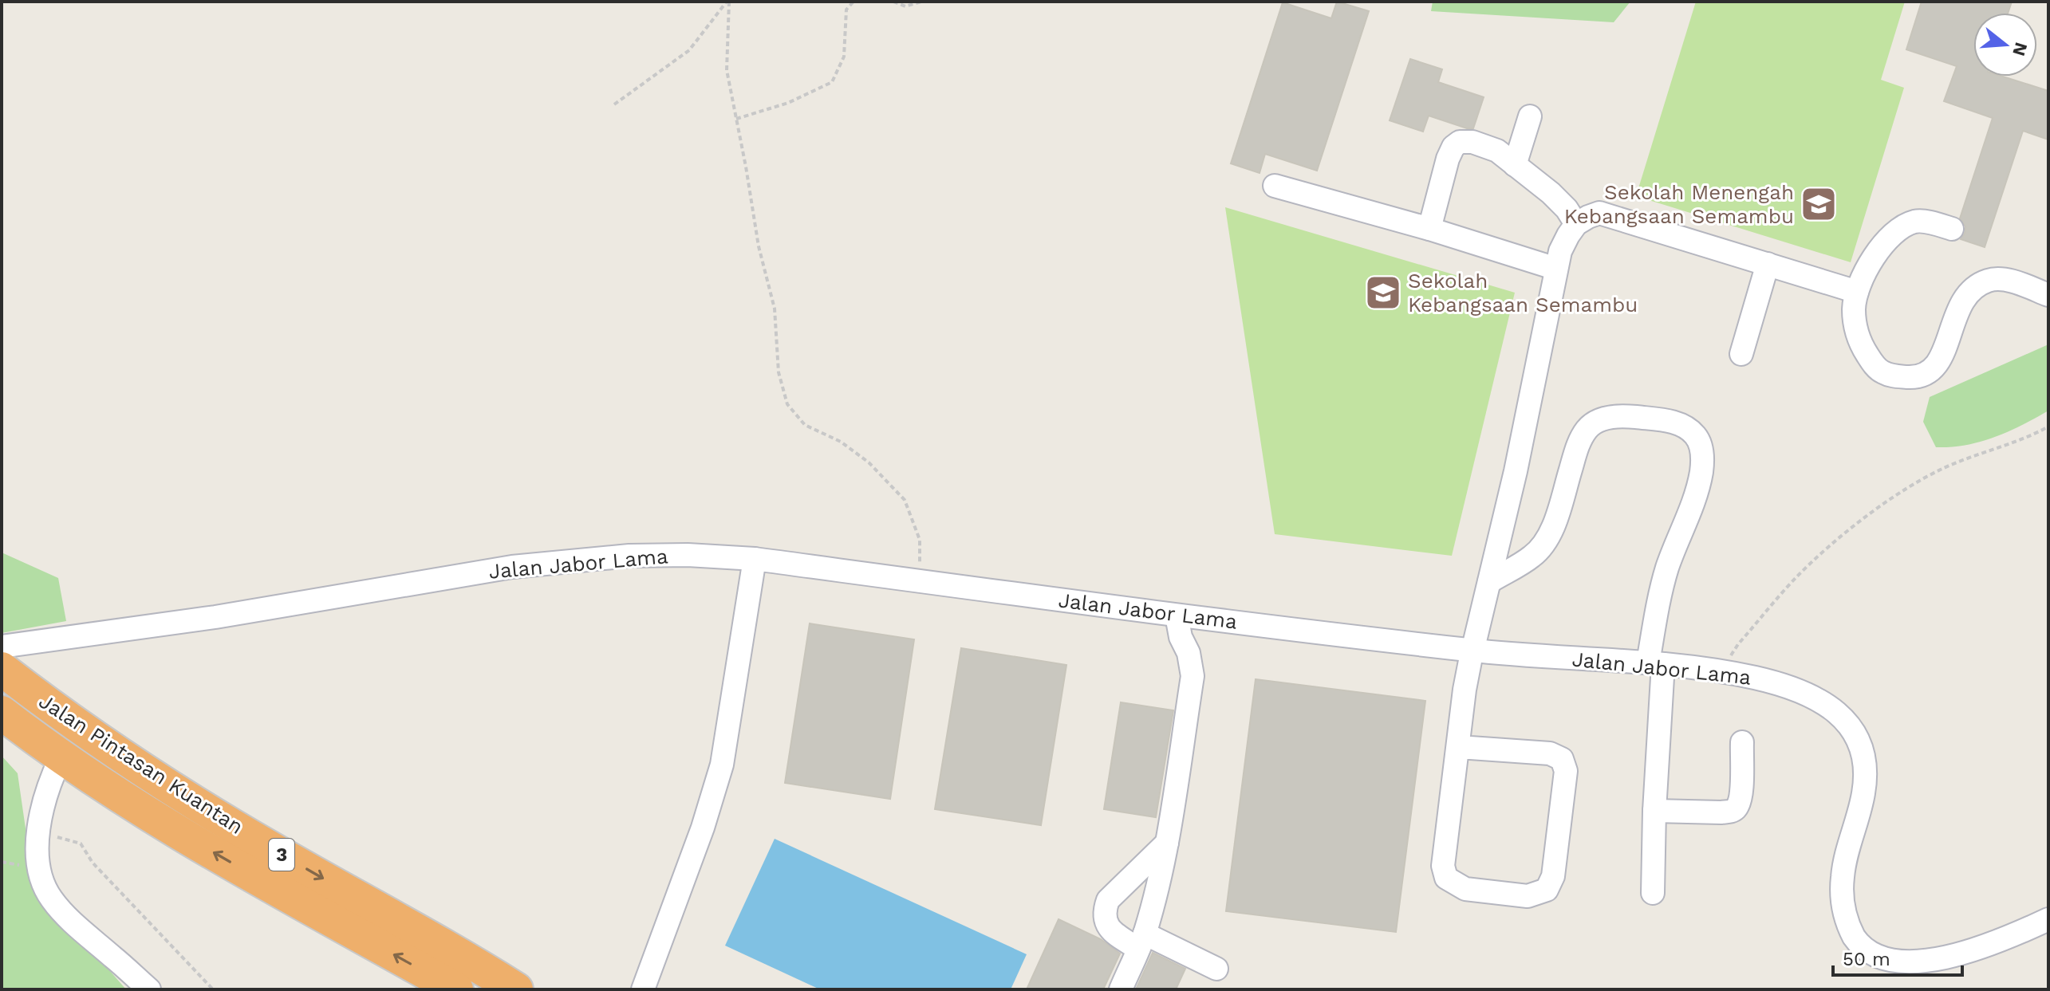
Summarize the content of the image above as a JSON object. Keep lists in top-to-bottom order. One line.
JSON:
{"streets":{"highway":["Jalan Pintasan Kuantan","3"],"street":["Jalan Jabor Lama"]},"places":{"school or university":["Sekolah Menengah Kebangsaan Semambu","Sekolah Kebangsaan Semambu"]},"scale_bar":"50 m","north":"right"}
